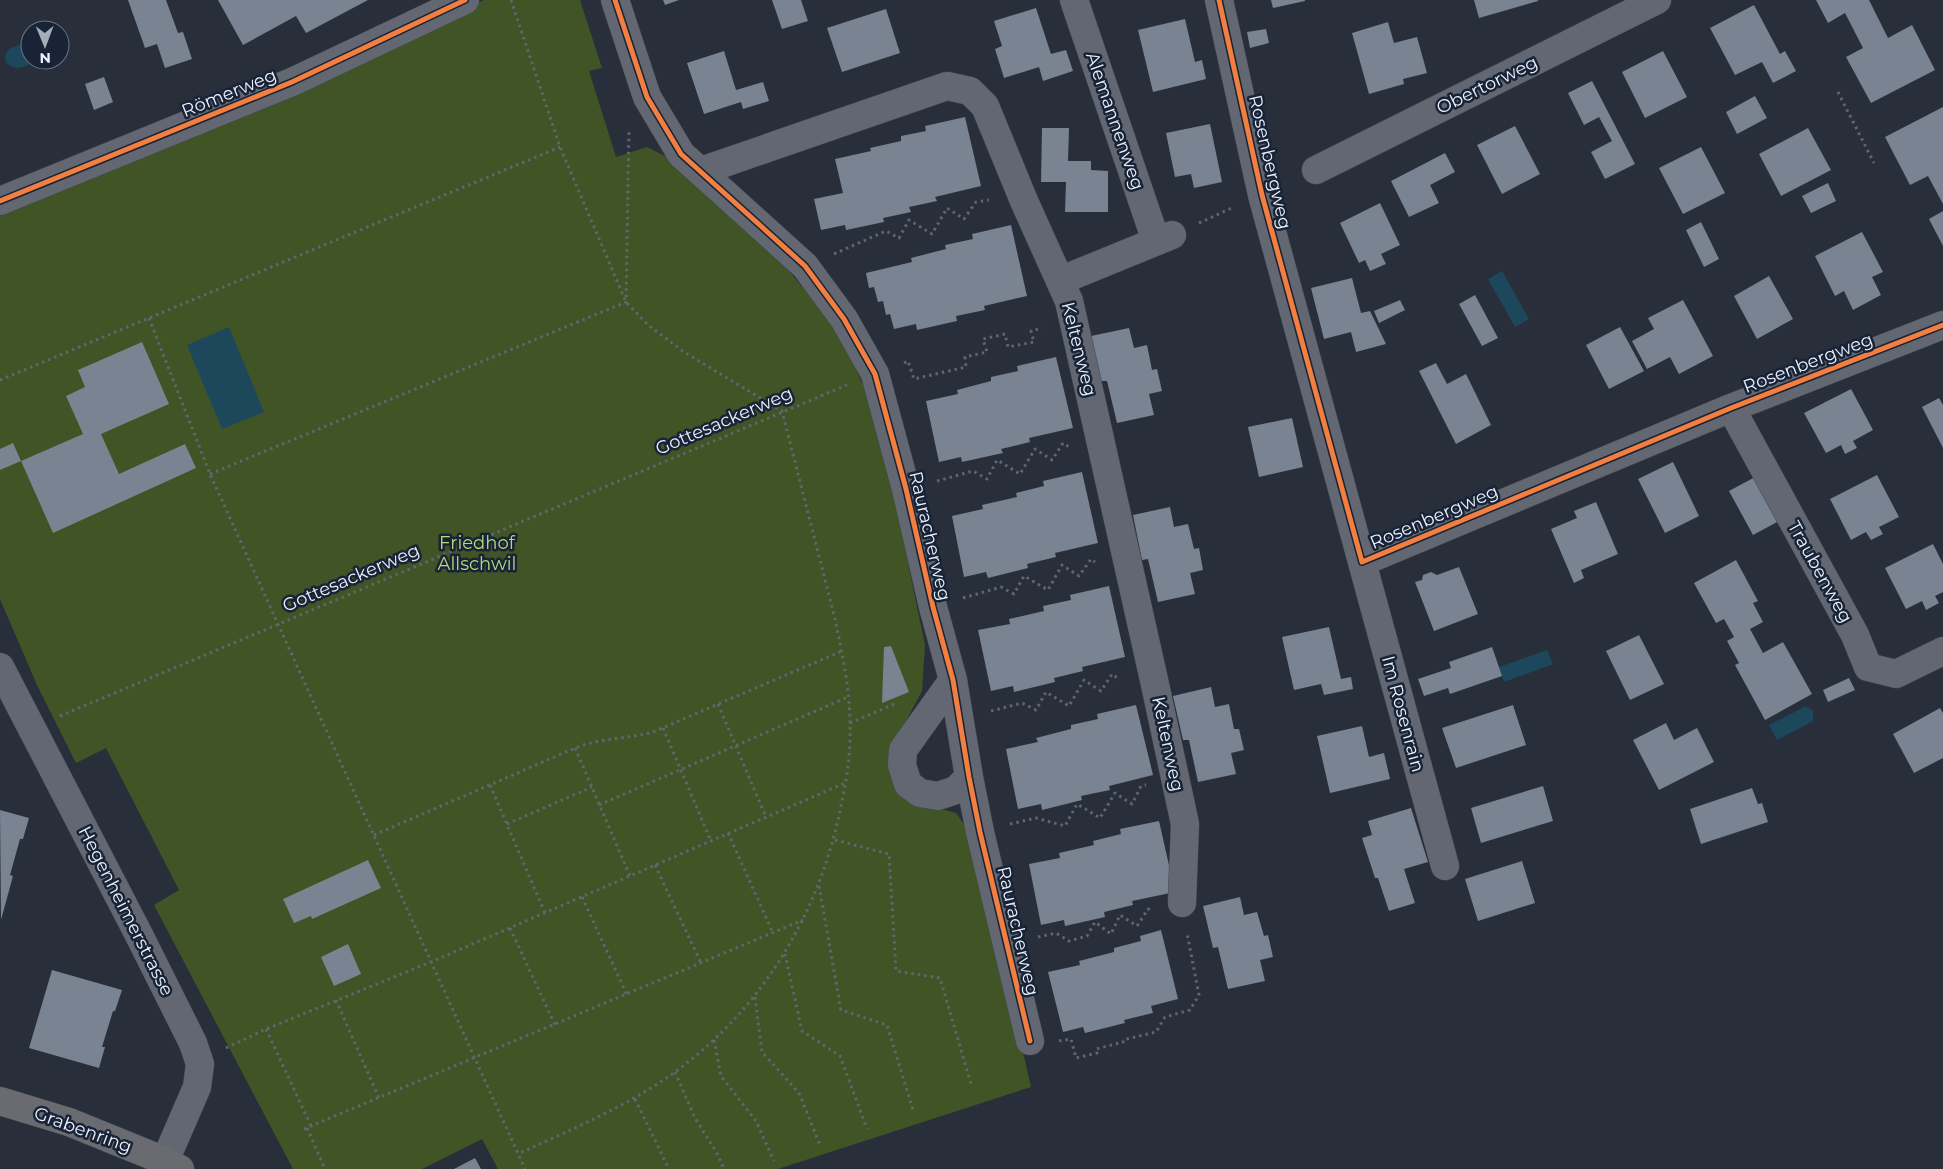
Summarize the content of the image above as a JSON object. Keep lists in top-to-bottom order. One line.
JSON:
{"streets":{"main road":["Grabenring"],"street":["Obertorweg","Römerweg","Alemannenweg","Rosenbergweg","Keltenweg","Rauracherweg","Traubenweg","Im Rosenrain","Hegenheimerstrasse"],"path":["Gottesackerweg"]},"crossings":[["Rosenbergweg","Traubenweg"],["Rosenbergweg","Im Rosenrain"],["Keltenweg","Rauracherweg"],["Gottesackerweg","Rauracherweg"],["Gottesackerweg","Hegenheimerstrasse"],["Hegenheimerstrasse","Grabenring"]],"parks":["Friedhof Allschwil"],"north":"bottom"}
